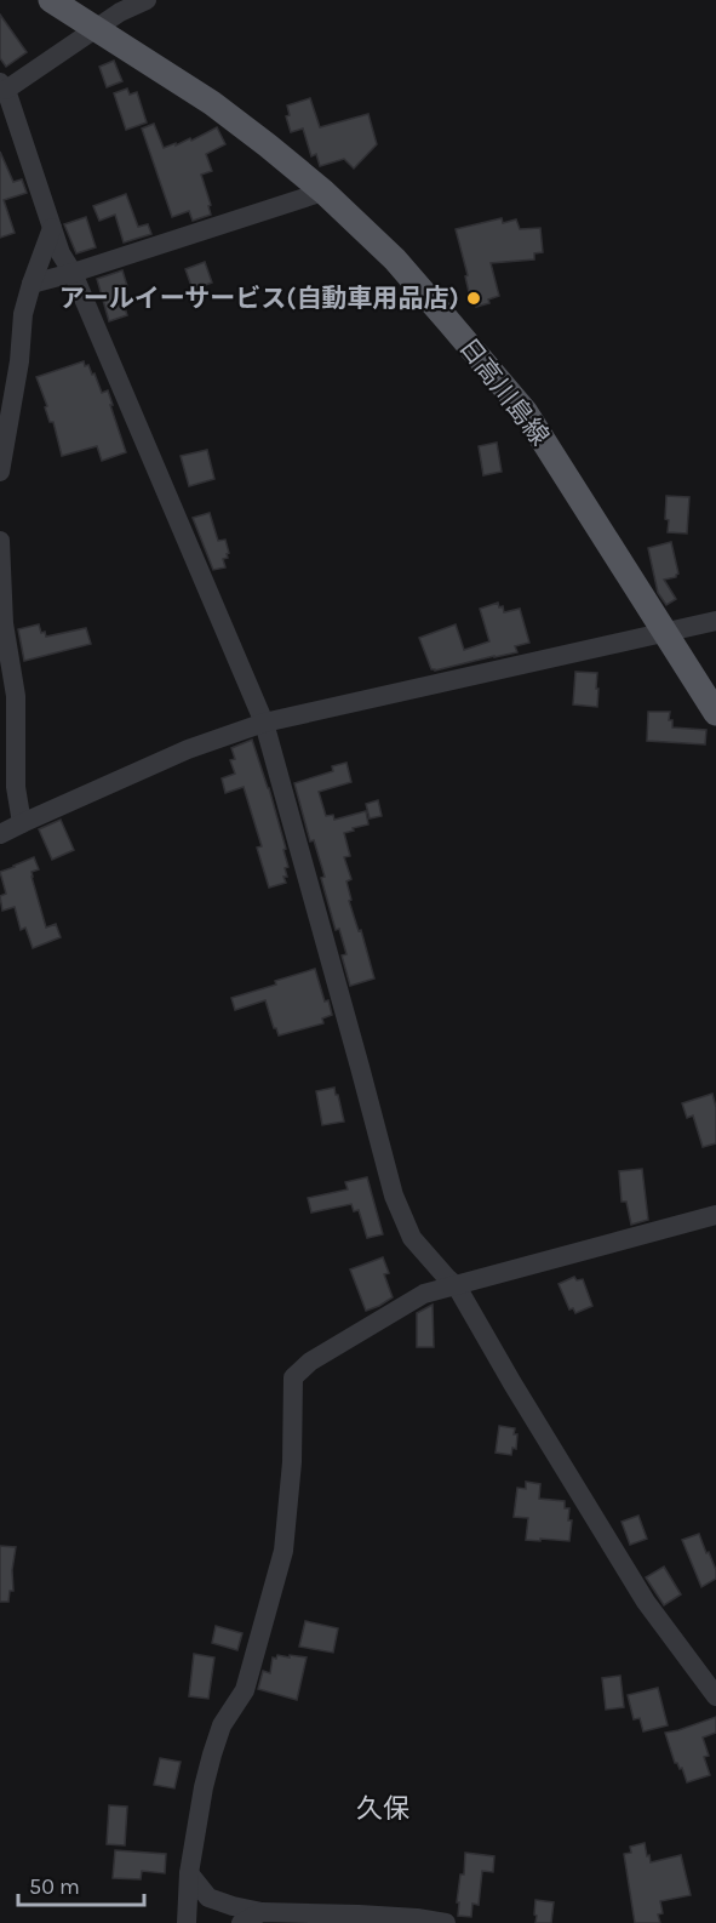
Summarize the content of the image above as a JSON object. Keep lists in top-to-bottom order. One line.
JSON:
{"streets":{"main road":["日高川島線"]},"districts":["久保"],"places":["アールイーサービス(自動車用品店)"],"scale_bar":"50 m"}
